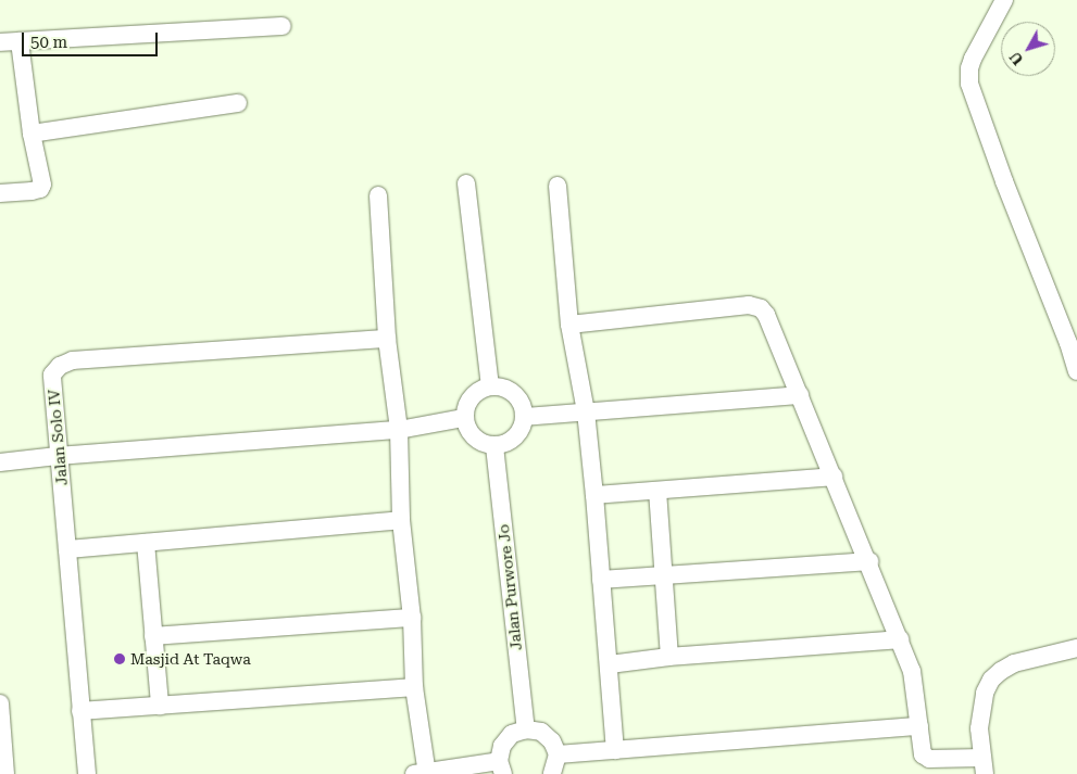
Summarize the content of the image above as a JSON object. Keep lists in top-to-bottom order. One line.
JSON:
{"streets":{"street":["Jalan Solo IV","Jalan Purwore Jo"]},"places":["Masjid At Taqwa"],"scale_bar":"50 m","north":"bottom left"}
